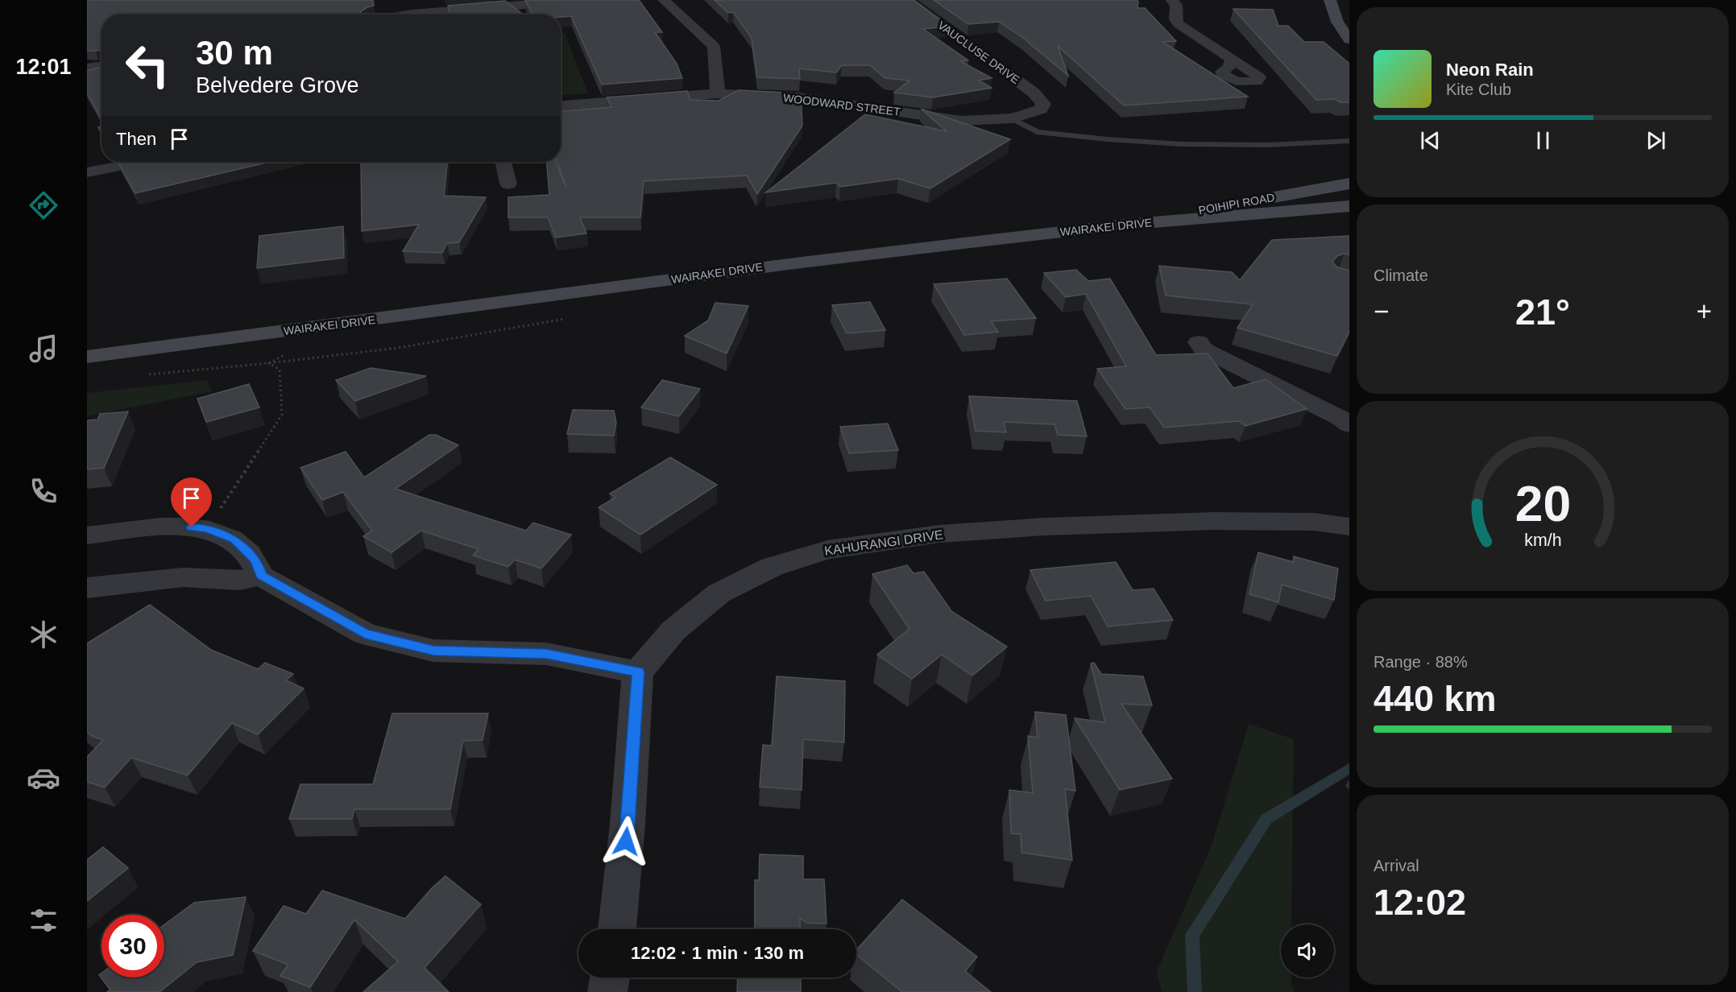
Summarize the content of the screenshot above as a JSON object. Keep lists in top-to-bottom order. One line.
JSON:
{"streets":{"main road":["POIHIPI ROAD","WAIRAKEI DRIVE"],"street":["VAUCLUSE DRIVE","WOODWARD STREET","KAHURANGI DRIVE"]},"crossings":[["VAUCLUSE DRIVE","WOODWARD STREET"],["POIHIPI ROAD","WAIRAKEI DRIVE"]],"page":{"tabs":"12:01","turn":["30 m","Belvedere Grove"],"song":["Neon Rain","Kite Club"],"then":"Then","tile":["Climate",["Range · 88%","440 km"],["Arrival","12:02"]],"heat":["−","21°","+"],"limit":"30","trip":"12:02 · 1 min · 130 m","gauge":["20","km/h"]}}
